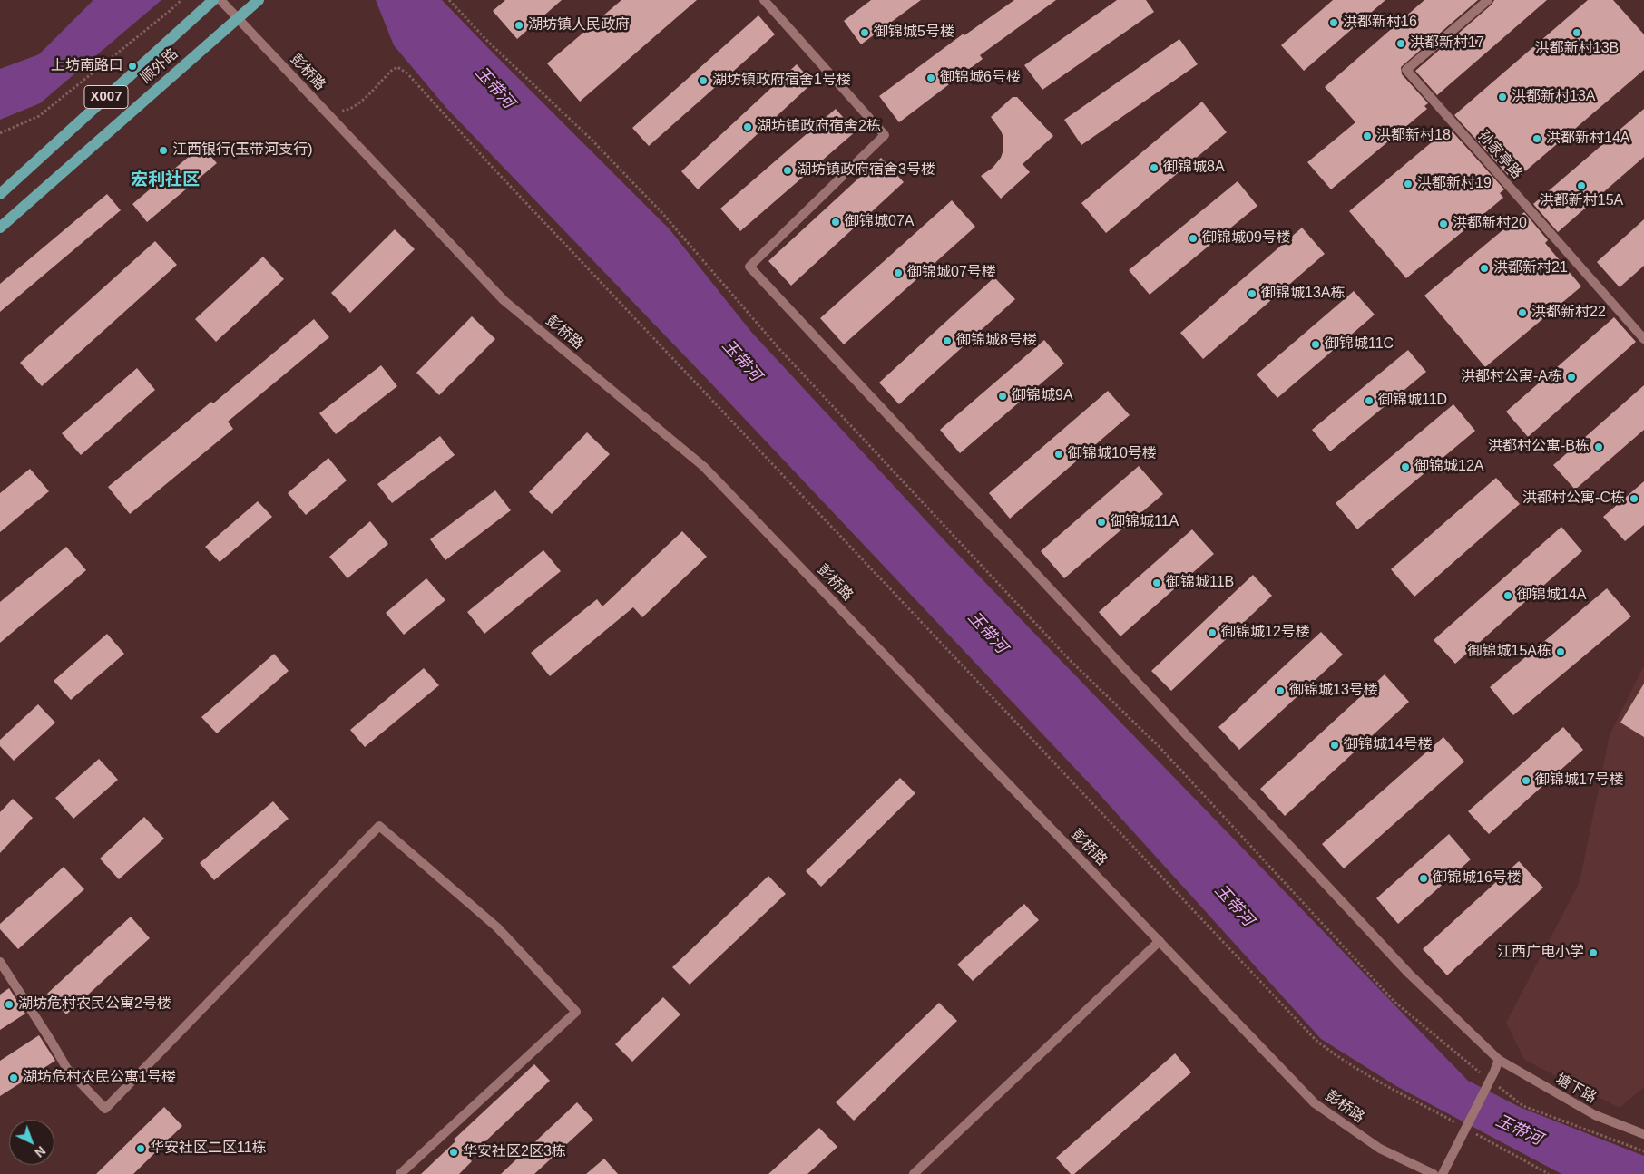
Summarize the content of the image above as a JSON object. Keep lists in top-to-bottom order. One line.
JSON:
{"streets":{"main road":["顺外路","X007"],"street":["彭桥路","孙家亭路","塘下路"]},"crossings":[["顺外路","彭桥路"]],"districts":["宏利社区"],"water":["玉带河"],"places":["洪都新村16","湖坊镇人民政府","御锦城5号楼","洪都新村13B","洪都新村17","上坊南路口","御锦城6号楼","湖坊镇政府宿舍1号楼","洪都新村13A","湖坊镇政府宿舍2栋","洪都新村18","洪都新村14A","江西银行(玉带河支行)","御锦城8A","湖坊镇政府宿舍3号楼","洪都新村19","洪都新村15A","御锦城07A","洪都新村20","御锦城09号楼","洪都新村21","御锦城07号楼","御锦城13A栋","洪都新村22","御锦城8号楼","御锦城11C","洪都村公寓-A栋","御锦城9A","御锦城11D","洪都村公寓-B栋","御锦城10号楼","御锦城12A","洪都村公寓-C栋","御锦城11A","御锦城11B","御锦城14A","御锦城12号楼","御锦城15A栋","御锦城13号楼","御锦城14号楼","御锦城17号楼","御锦城16号楼","江西广电小学","湖坊危村农民公寓2号楼","湖坊危村农民公寓1号楼","华安社区二区11栋","华安社区2区3栋"],"north":"bottom right"}
